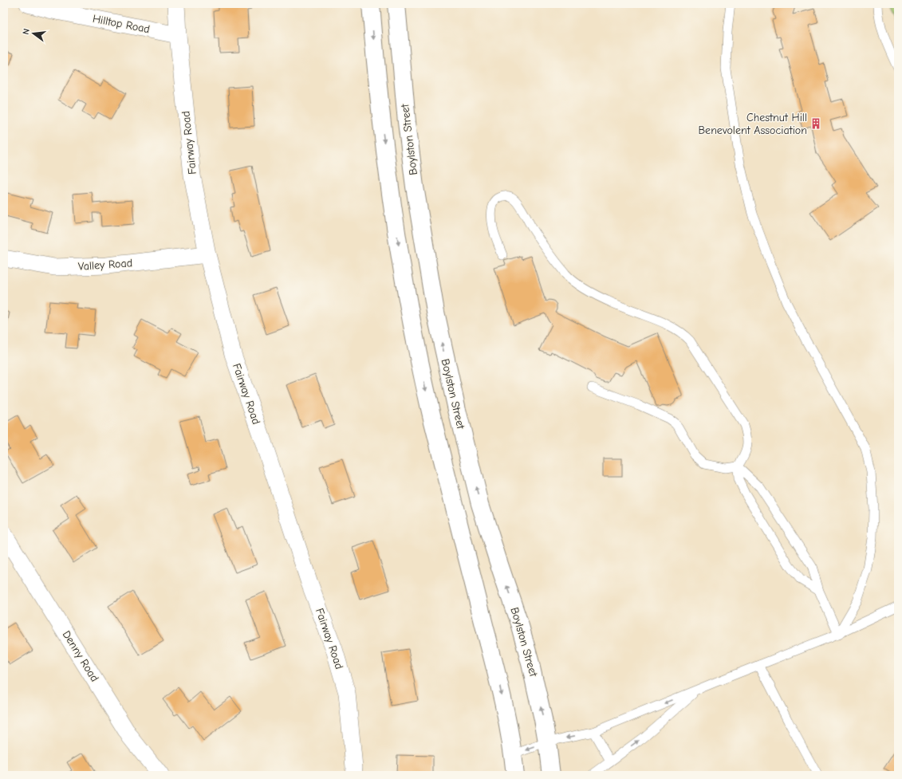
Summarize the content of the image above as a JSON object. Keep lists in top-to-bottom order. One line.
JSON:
{"streets":{"highway":["Boylston Street"],"street":["Hilltop Road","Fairway Road","Valley Road","Denny Road"]},"crossings":[["Hilltop Road","Fairway Road"],["Fairway Road","Valley Road"]],"places":{"building":["Chestnut Hill Benevolent Association"]},"north":"left"}
